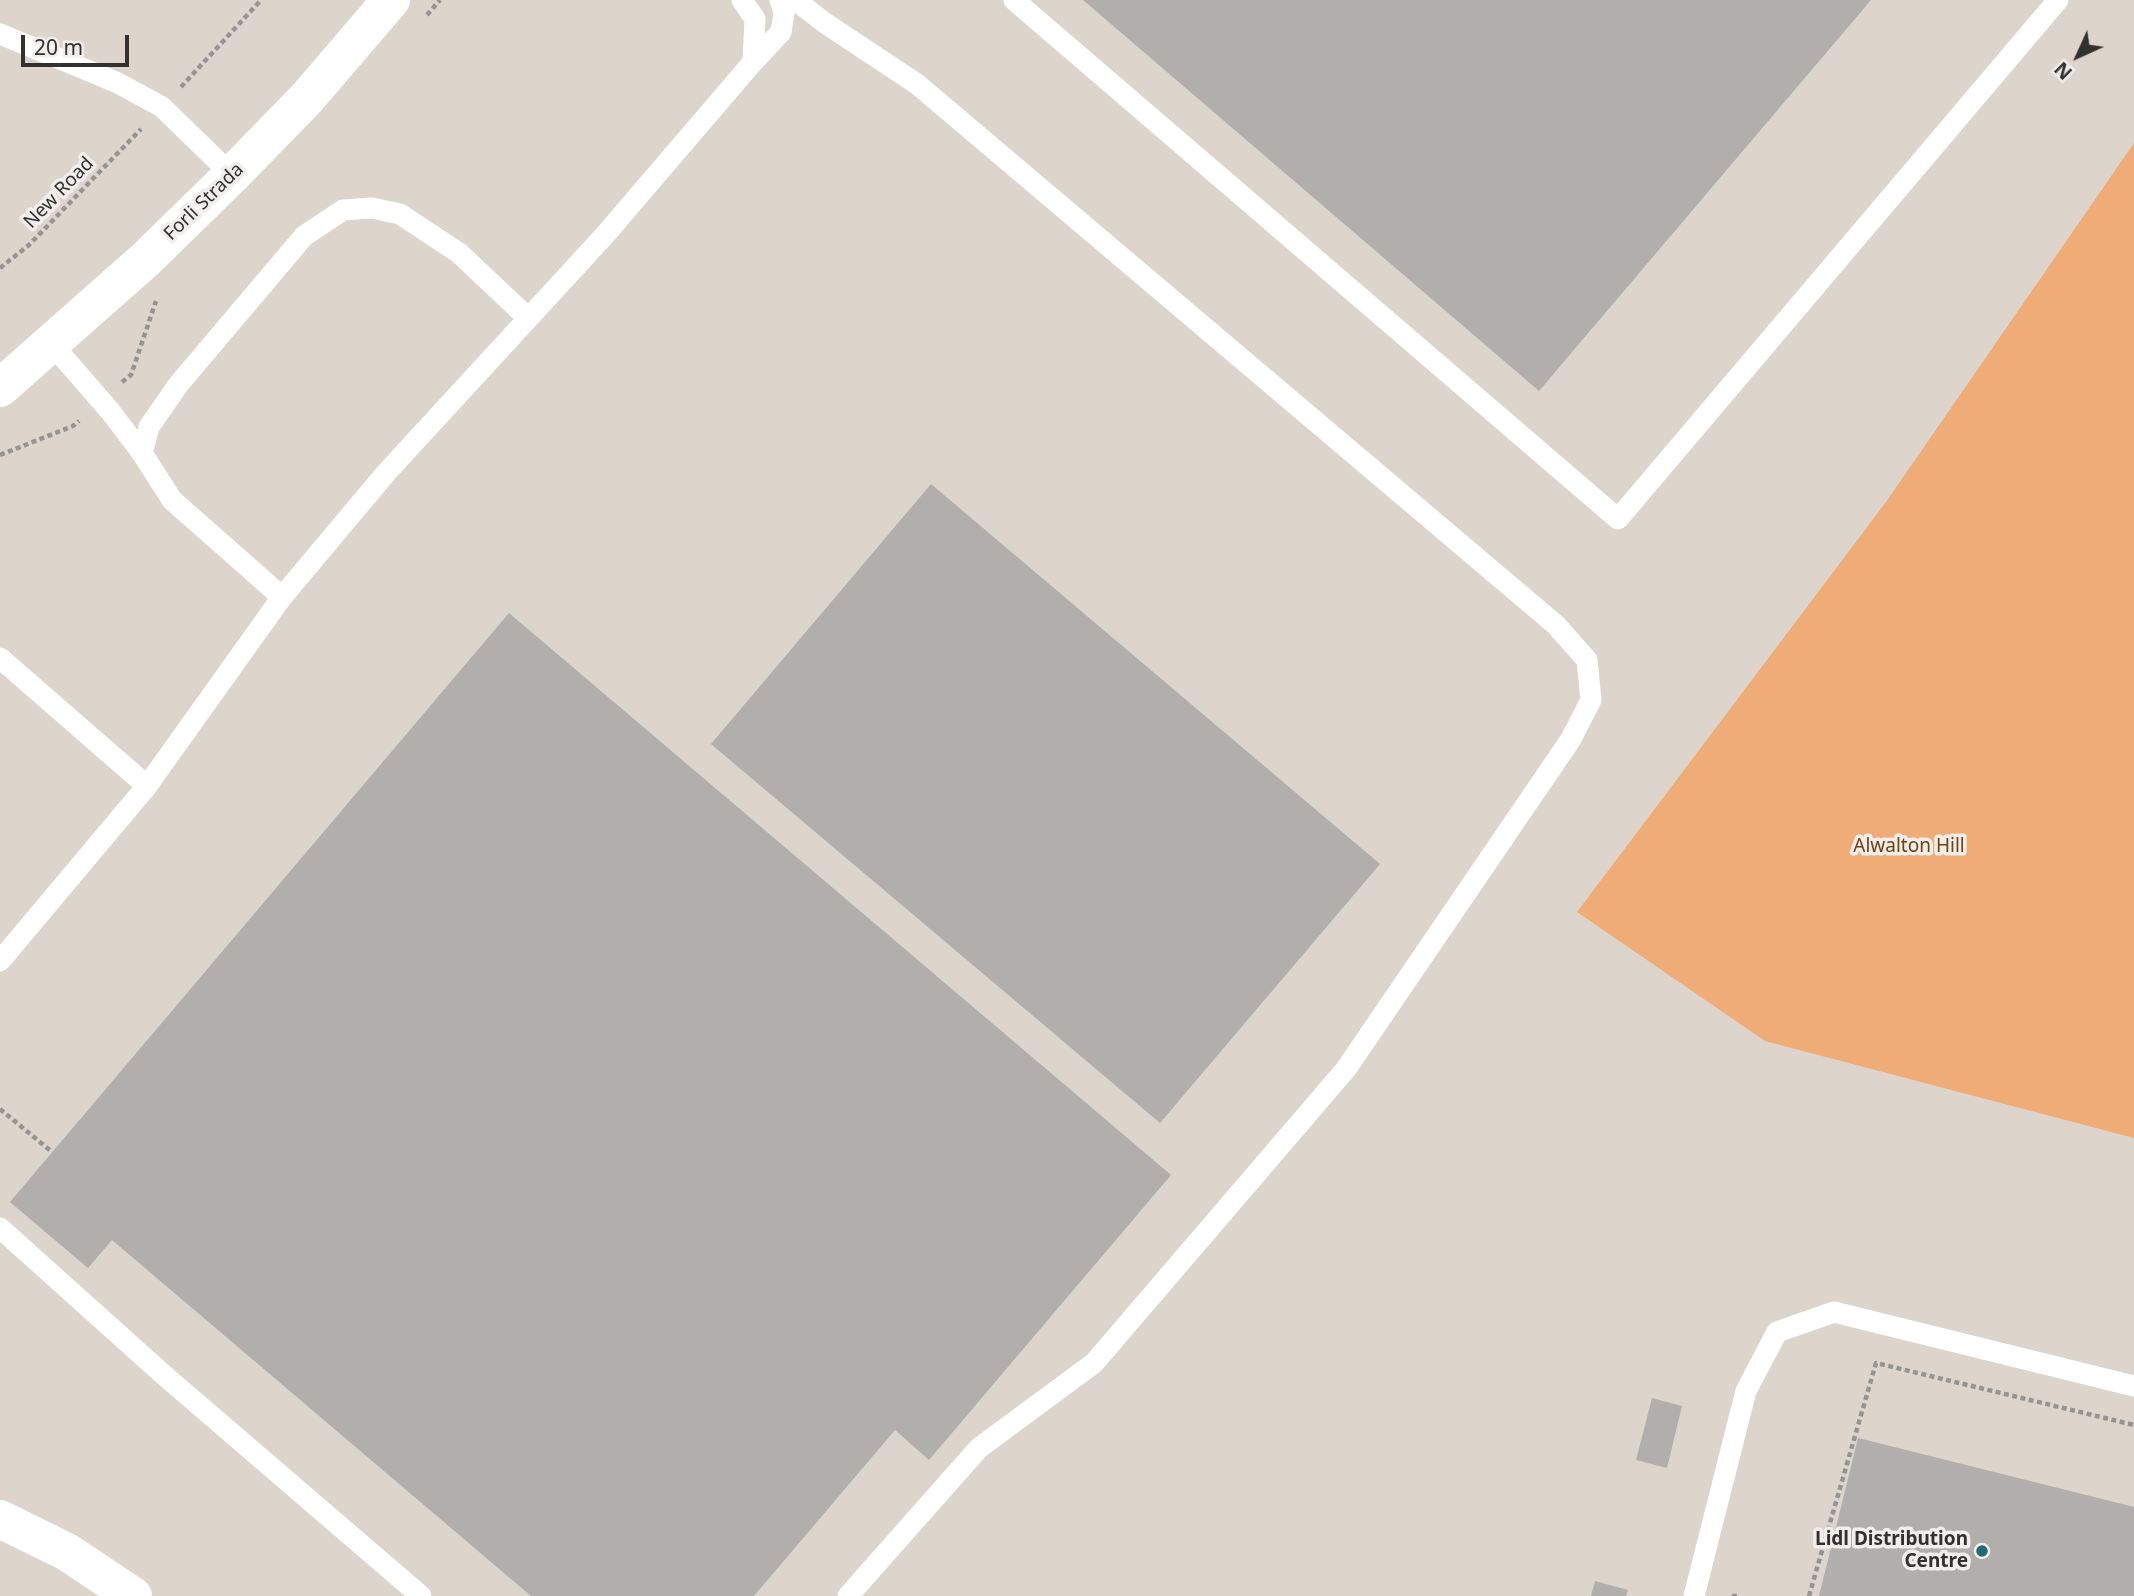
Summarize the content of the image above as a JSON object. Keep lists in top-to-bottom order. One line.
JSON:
{"streets":{"street":["Forli Strada"],"path":["New Road"]},"parks":["Alwalton Hill"],"places":["Lidl Distribution Centre"],"scale_bar":"20 m","north":"bottom left"}
